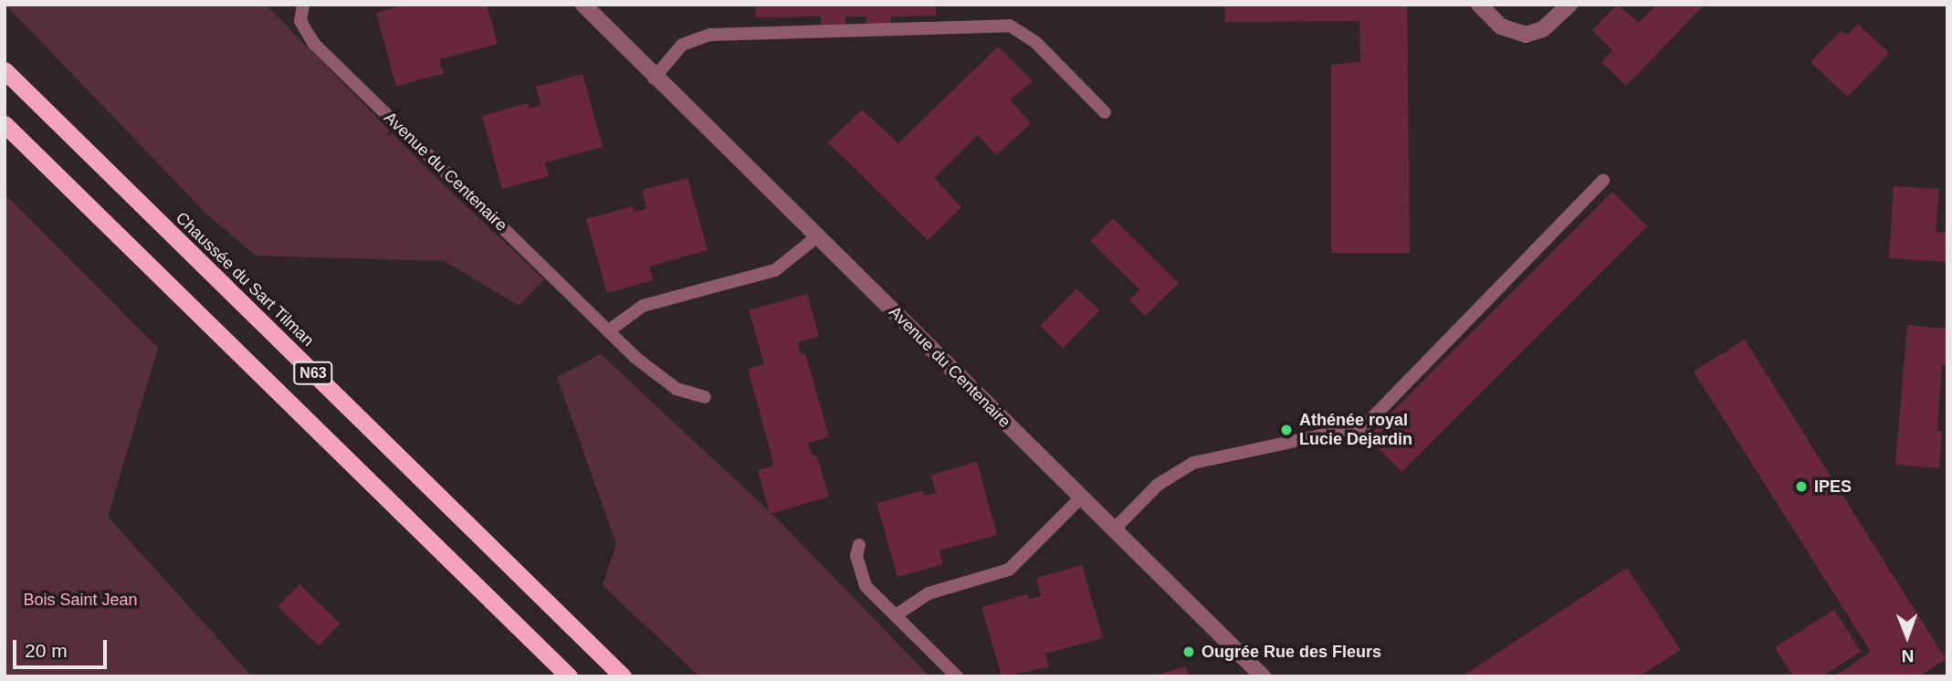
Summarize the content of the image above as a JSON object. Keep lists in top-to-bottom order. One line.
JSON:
{"streets":{"highway":["Chaussée du Sart Tilman","N63"],"street":["Avenue du Centenaire"]},"parks":["Bois Saint Jean"],"places":["Athénée royal Lucie Dejardin","IPES","Ougrée Rue des Fleurs"],"scale_bar":"20 m","north":"bottom"}
